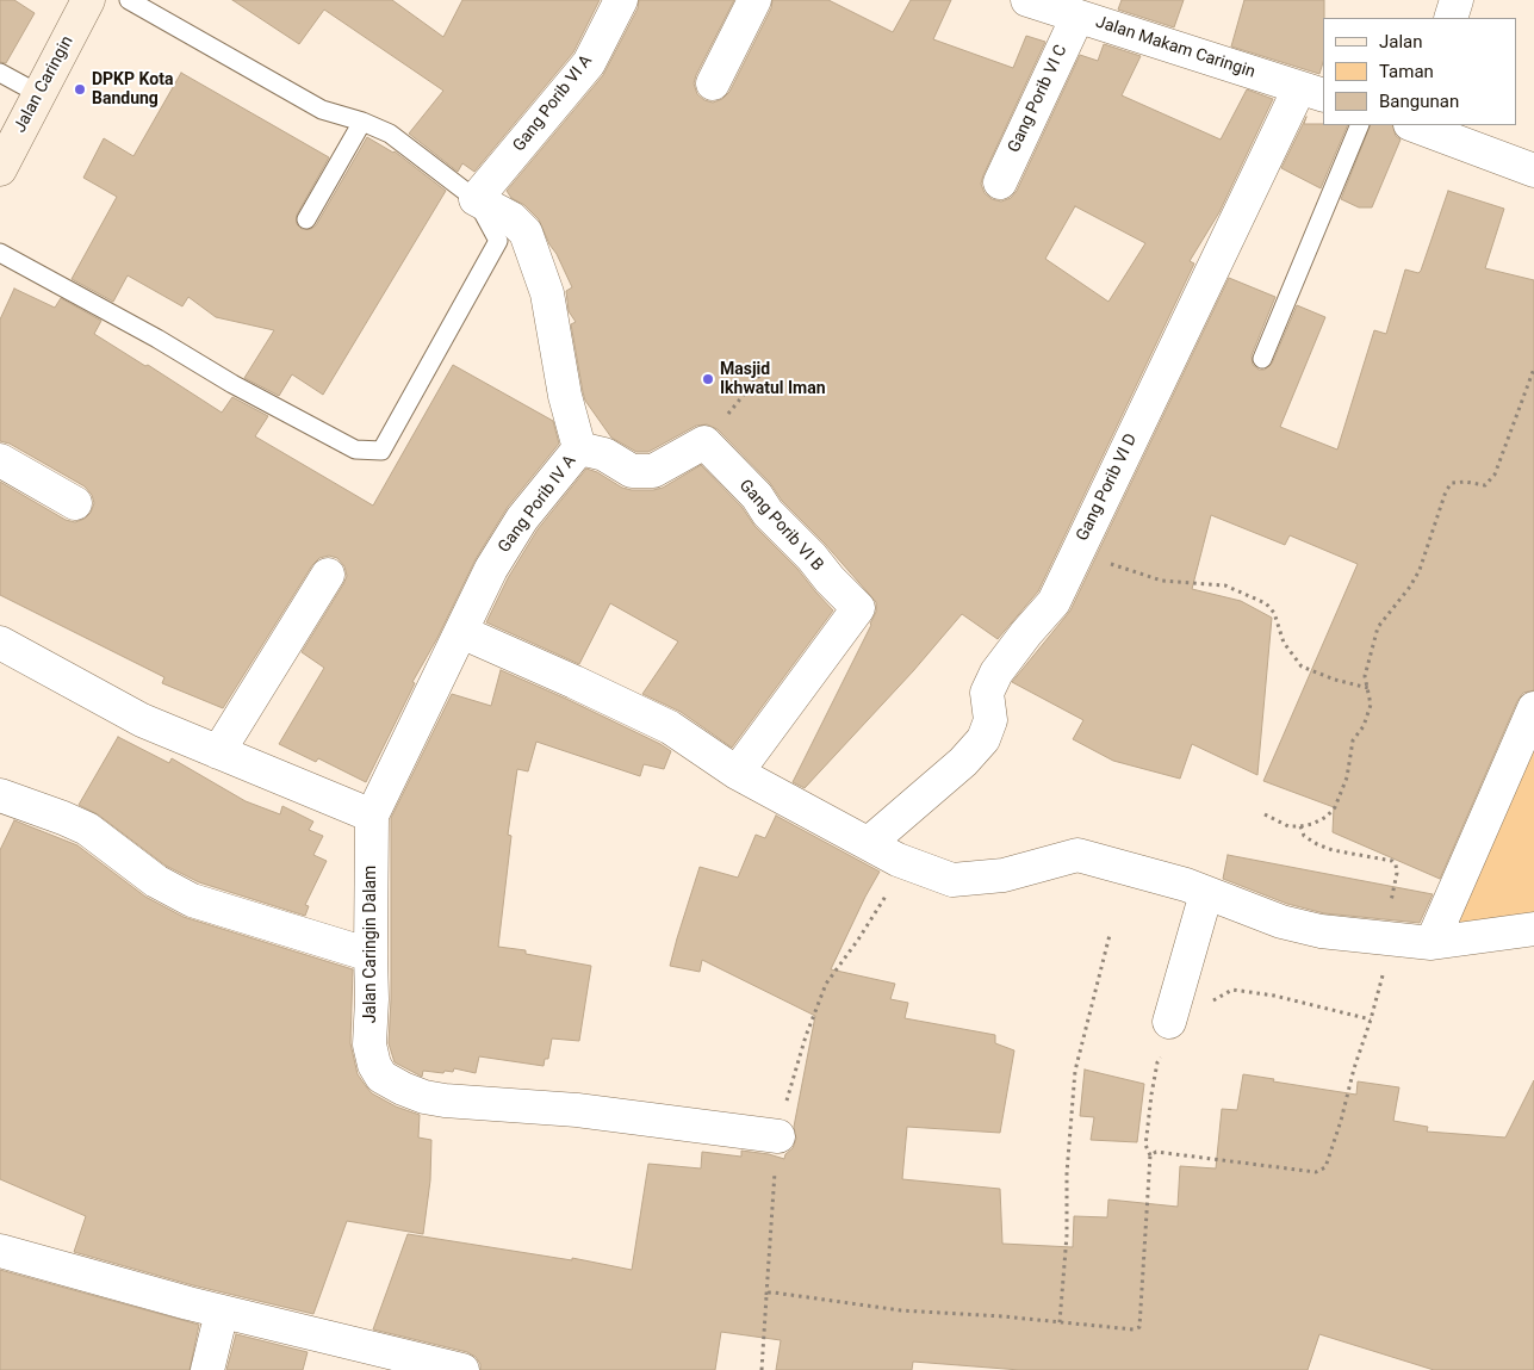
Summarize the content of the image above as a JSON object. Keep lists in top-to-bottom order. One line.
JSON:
{"streets":{"main road":["Jalan Caringin"],"street":["Jalan Makam Caringin","Gang Porib VI C","Gang Porib VI A","Gang Porib VI D","Gang Porib IV A","Gang Porib VI B","Jalan Caringin Dalam"]},"crossings":[["Jalan Makam Caringin","Gang Porib VI C"],["Jalan Makam Caringin","Gang Porib VI D"],["Gang Porib VI A","Gang Porib IV A"],["Gang Porib IV A","Jalan Caringin Dalam"]],"places":["DPKP Kota Bandung","Masjid Ikhwatul Iman"],"legend":["Jalan","Taman","Bangunan"]}
